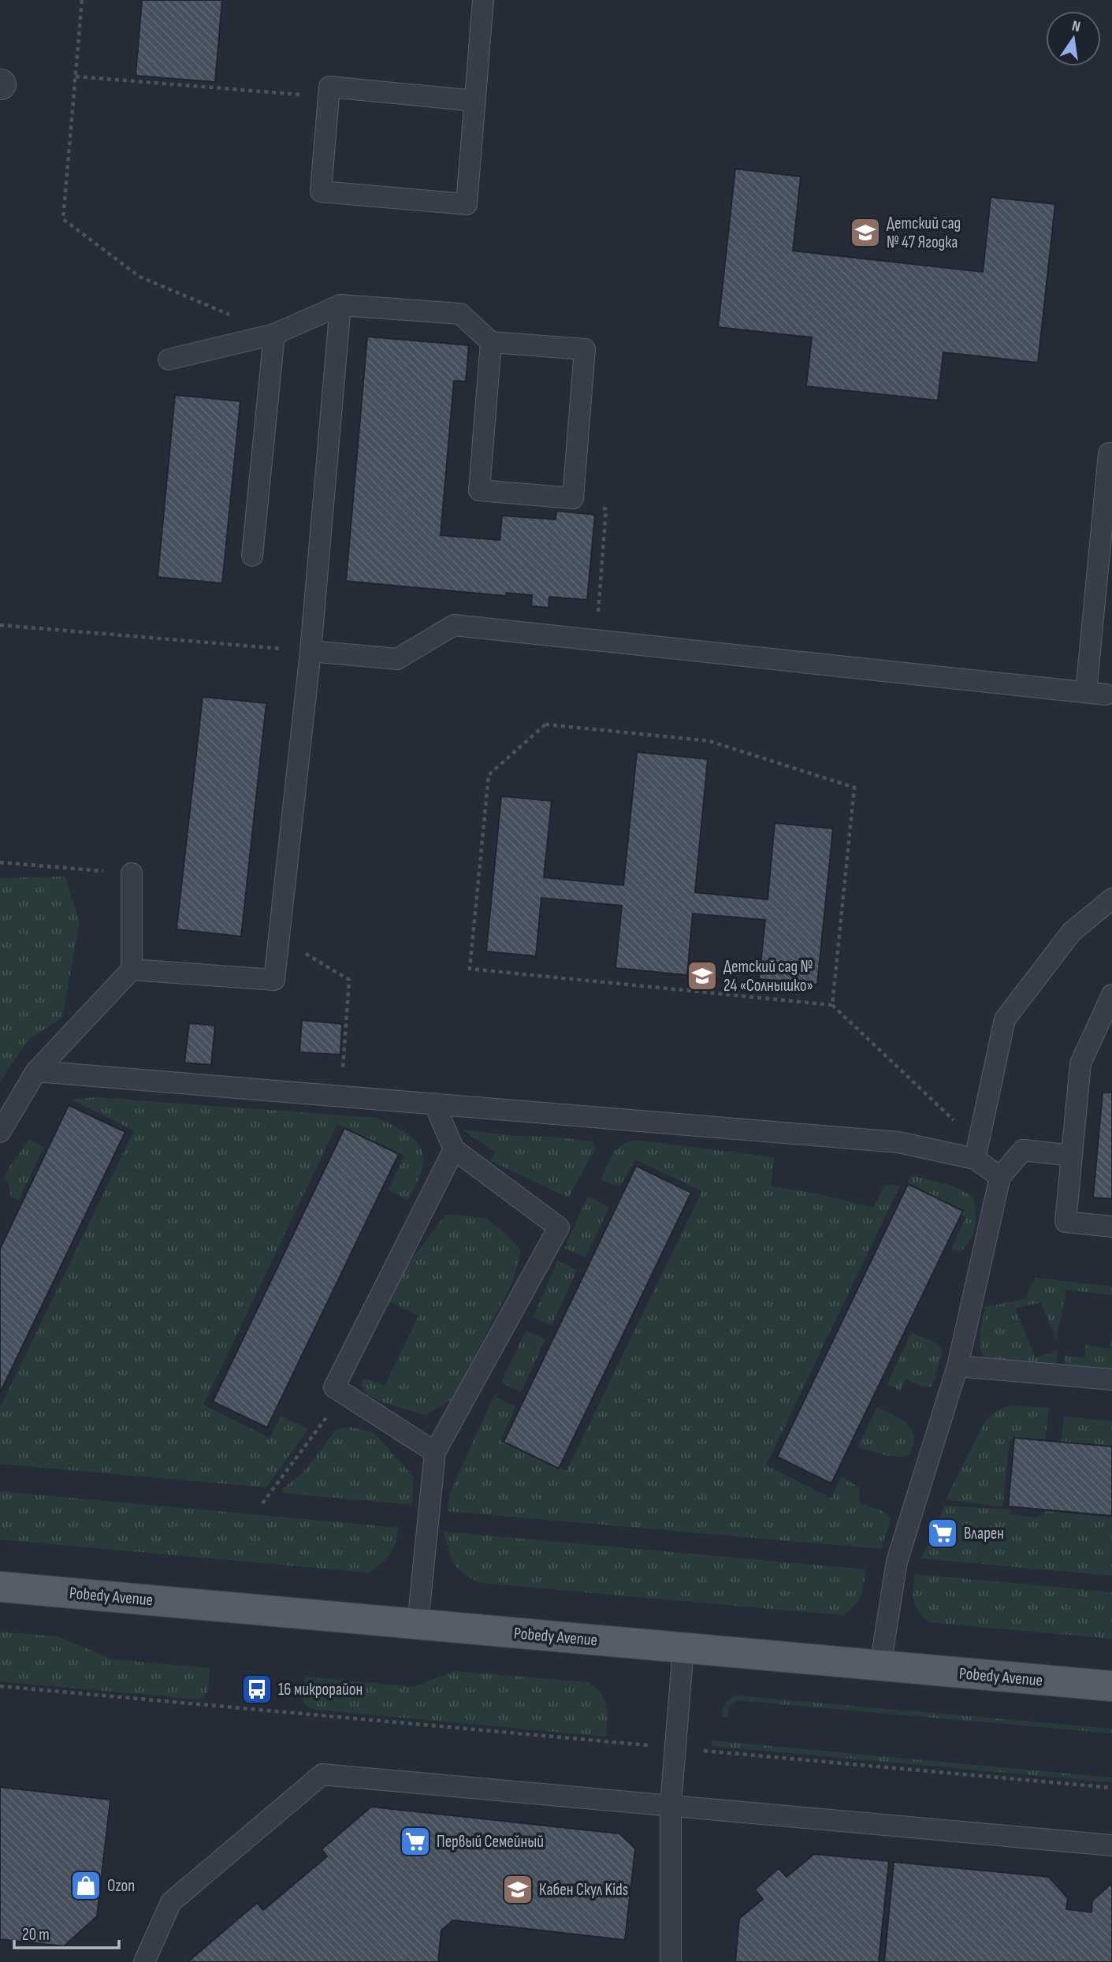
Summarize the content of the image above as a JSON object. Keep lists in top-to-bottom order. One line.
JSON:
{"streets":{"main road":["Pobedy Avenue"]},"places":{"school or university":["Детский сад № 47 Ягодка","Детский сад № 24 «Солнышко»","Кабен Скул Kids"],"supermarket":["Вларен","Первый Семейный"],"bus stop":["16 микрорайон"],"shop":["Ozon"]},"scale_bar":"20 m","north":"top"}
